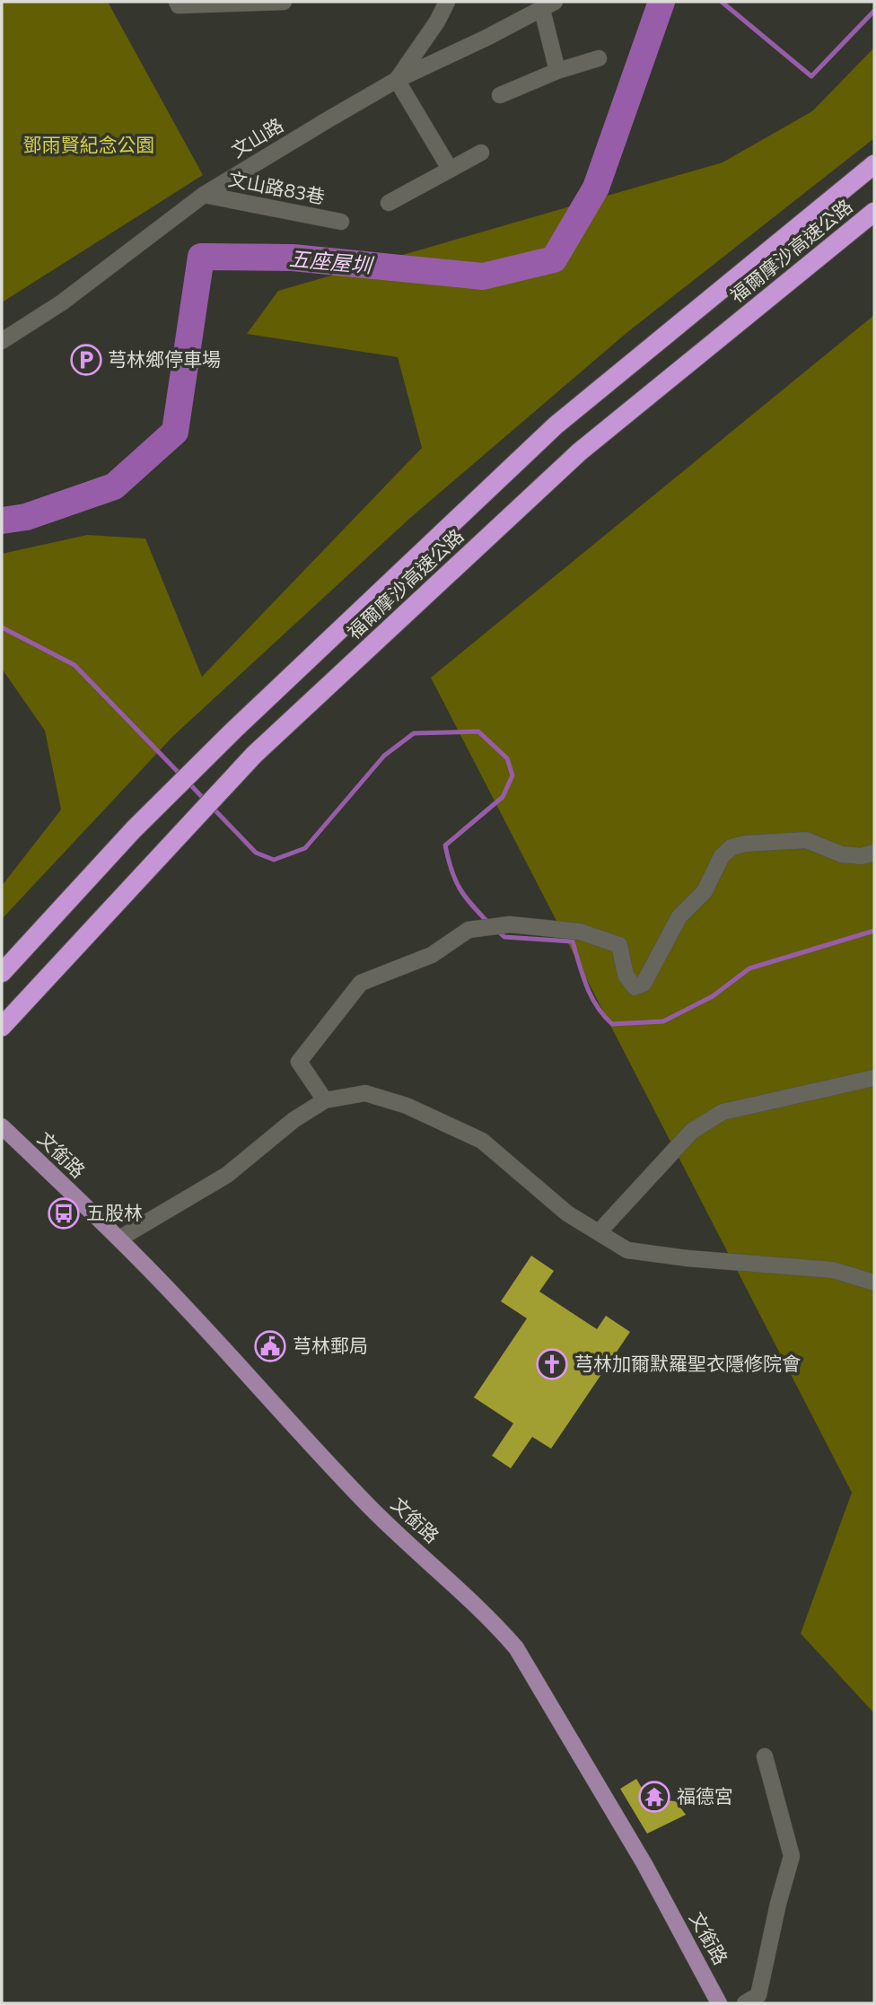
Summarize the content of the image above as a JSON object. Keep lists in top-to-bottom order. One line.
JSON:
{"streets":{"highway":["福爾摩沙高速公路"],"main road":["文銜路"],"street":["文山路","文山路83巷"]},"crossings":[["文山路","文山路83巷"]],"water":["五座屋圳"],"parks":["鄧雨賢紀念公園"],"places":{"parking":["芎林鄉停車場"],"bus stop":["五股林"],"public building":["芎林郵局"],"church":["芎林加爾默羅聖衣隱修院會"],"temple":["福德宮"]}}
